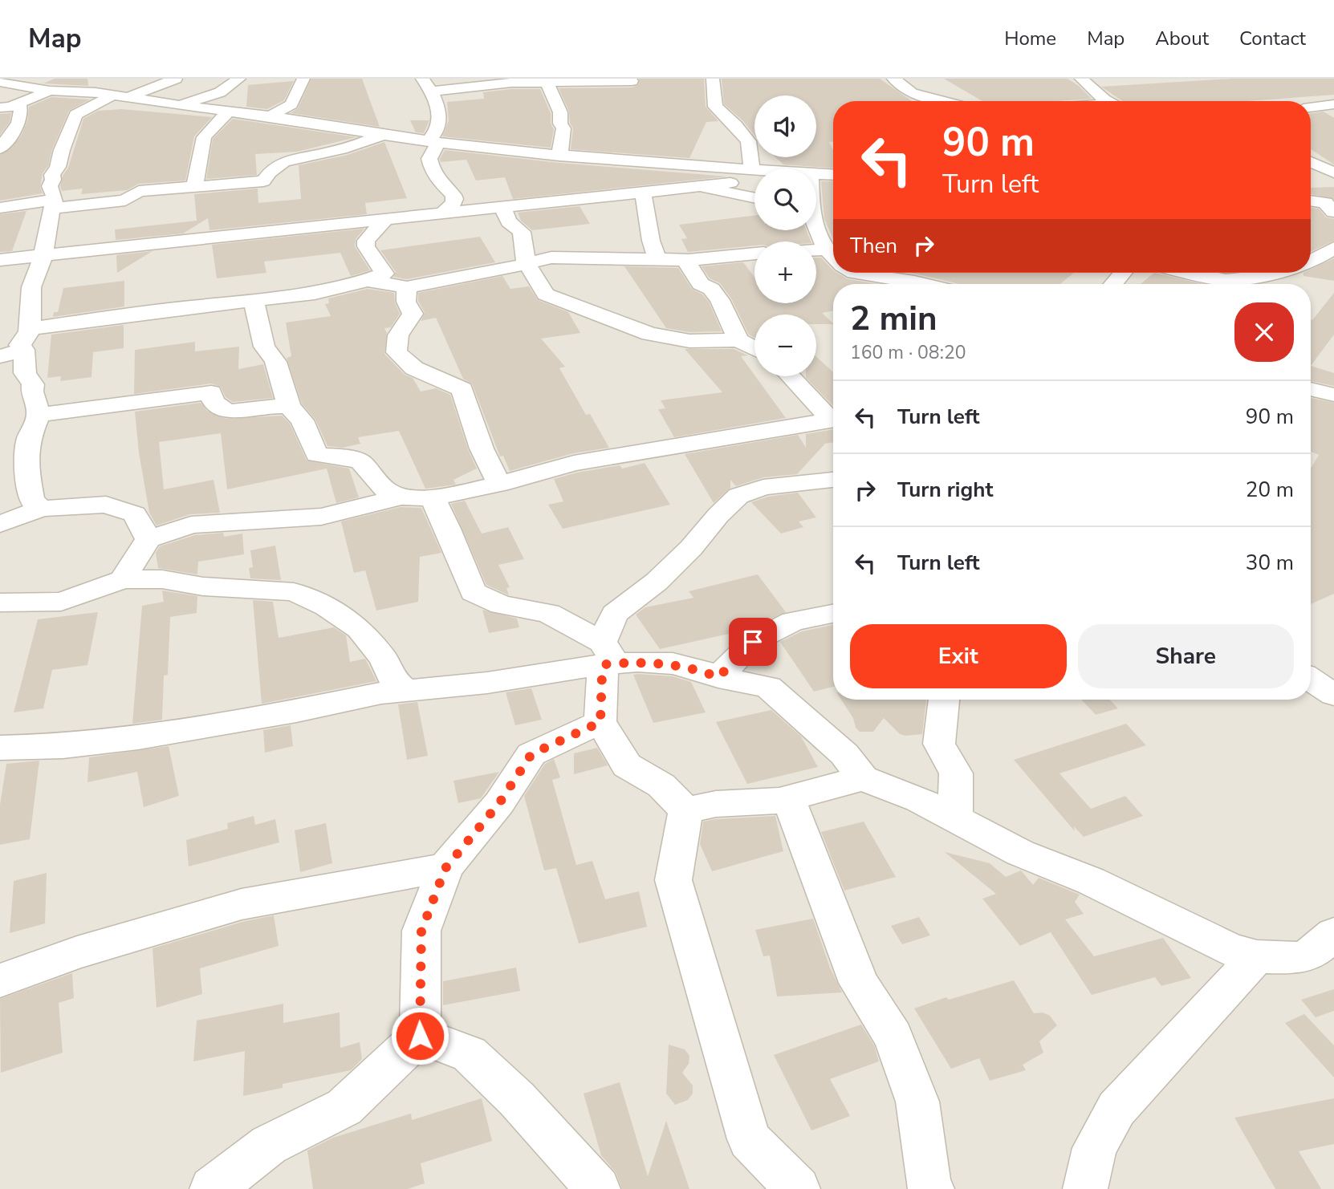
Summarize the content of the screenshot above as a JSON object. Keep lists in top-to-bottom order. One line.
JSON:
{"page":{"header":"Map","nav":["Home","Map","About","Contact"],"map_buttons":["+","−"],"turn":["90 m","Turn left"],"then":"Then","heading":["2 min","160 m · 08:20"],"list":[{"name":"Turn left","value":"90 m"},{"name":"Turn right","value":"20 m"},{"name":"Turn left","value":"30 m"}],"buttons":["Exit","Share"]}}
